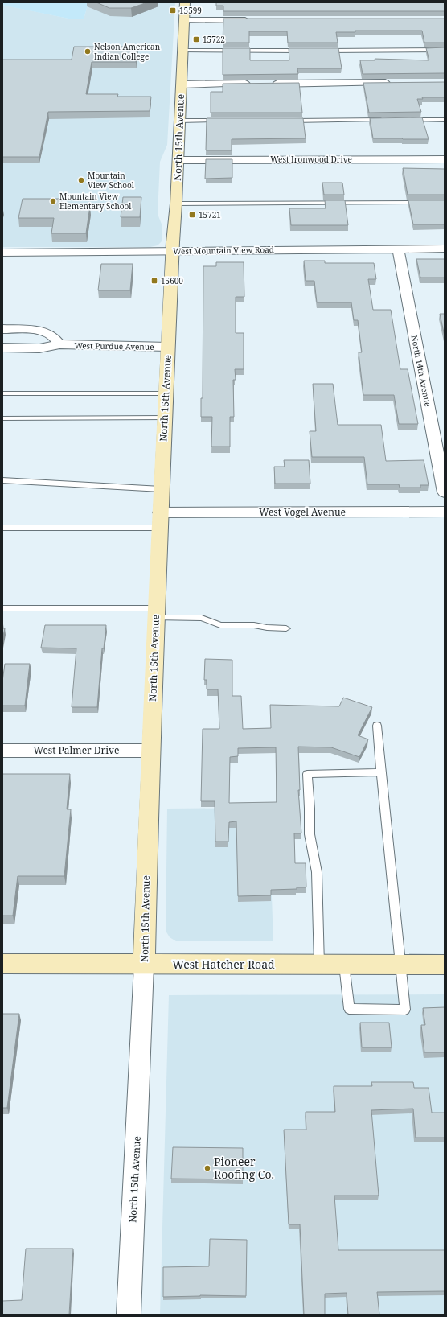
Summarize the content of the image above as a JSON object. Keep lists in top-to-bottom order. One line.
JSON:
{"streets":{"street":["North 15th Avenue","West Ironwood Drive","West Mountain View Road","West Purdue Avenue","North 14th Avenue","West Vogel Avenue","West Palmer Drive","West Hatcher Road"]},"crossings":[["North 15th Avenue","West Ironwood Drive"],["North 15th Avenue","West Mountain View Road"],["North 15th Avenue","West Purdue Avenue"],["North 15th Avenue","West Vogel Avenue"],["North 15th Avenue","West Palmer Drive"],["North 15th Avenue","West Hatcher Road"],["West Mountain View Road","North 14th Avenue"]],"places":{"transit":["15599","15722","15721","15600"],"other":["Nelson American Indian College","Mountain View School","Mountain View Elementary School","Pioneer Roofing Co."]}}
